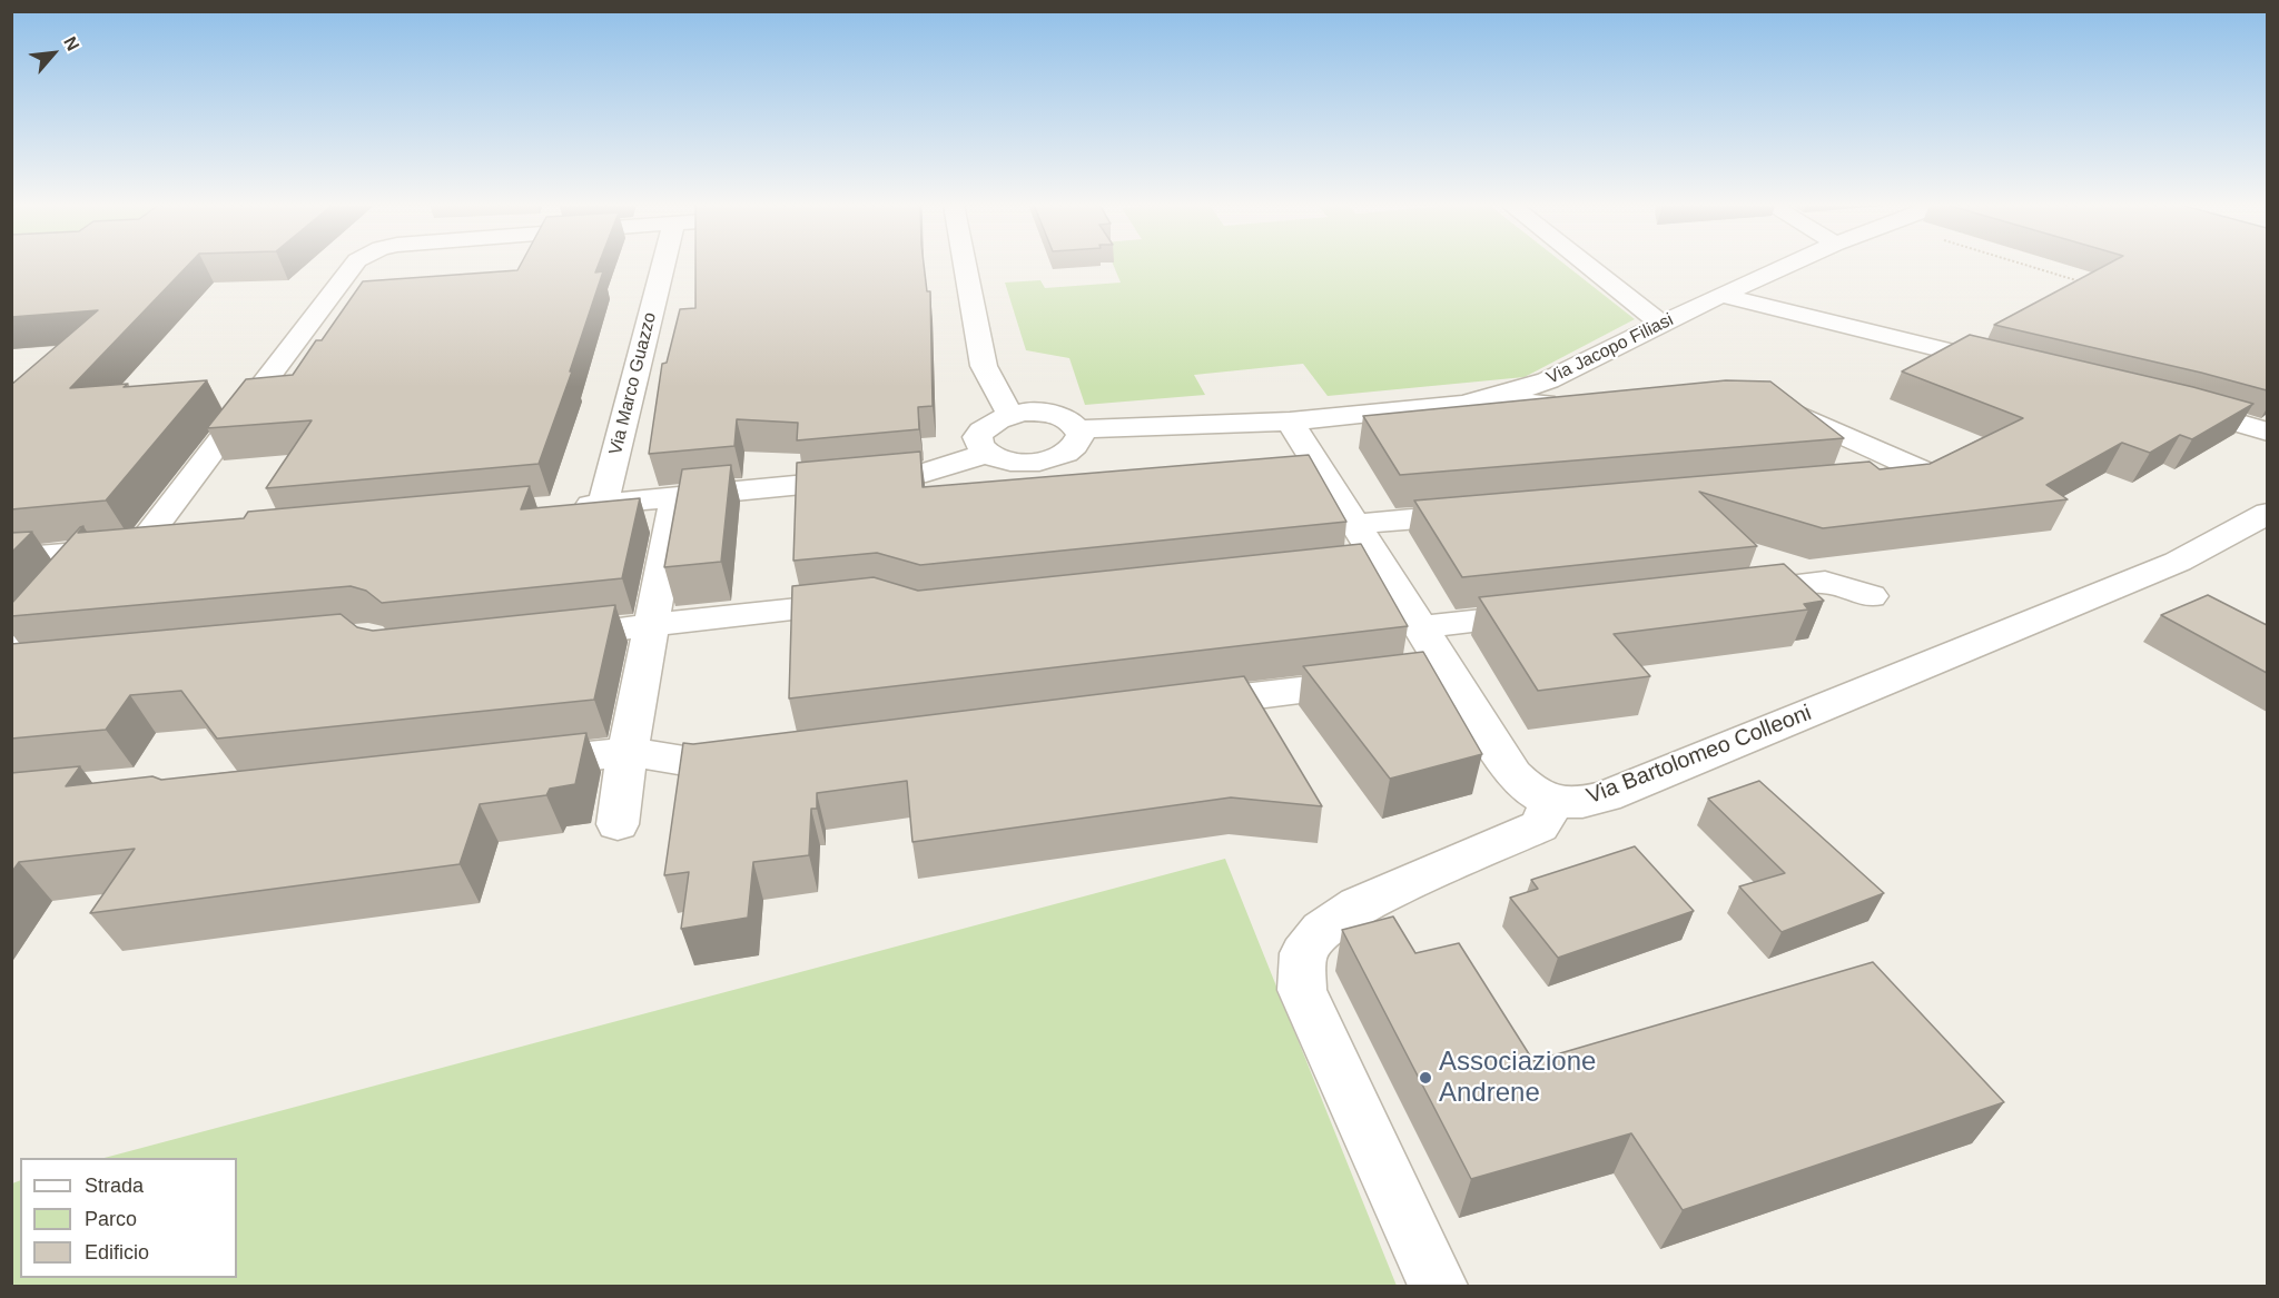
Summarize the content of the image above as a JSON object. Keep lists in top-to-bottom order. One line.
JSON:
{"streets":{"street":["Via Jacopo Filiasi","Via Marco Guazzo","Via Bartolomeo Colleoni"]},"places":["Associazione Andrene"],"legend":["Strada","Parco","Edificio"],"north":"top right"}
